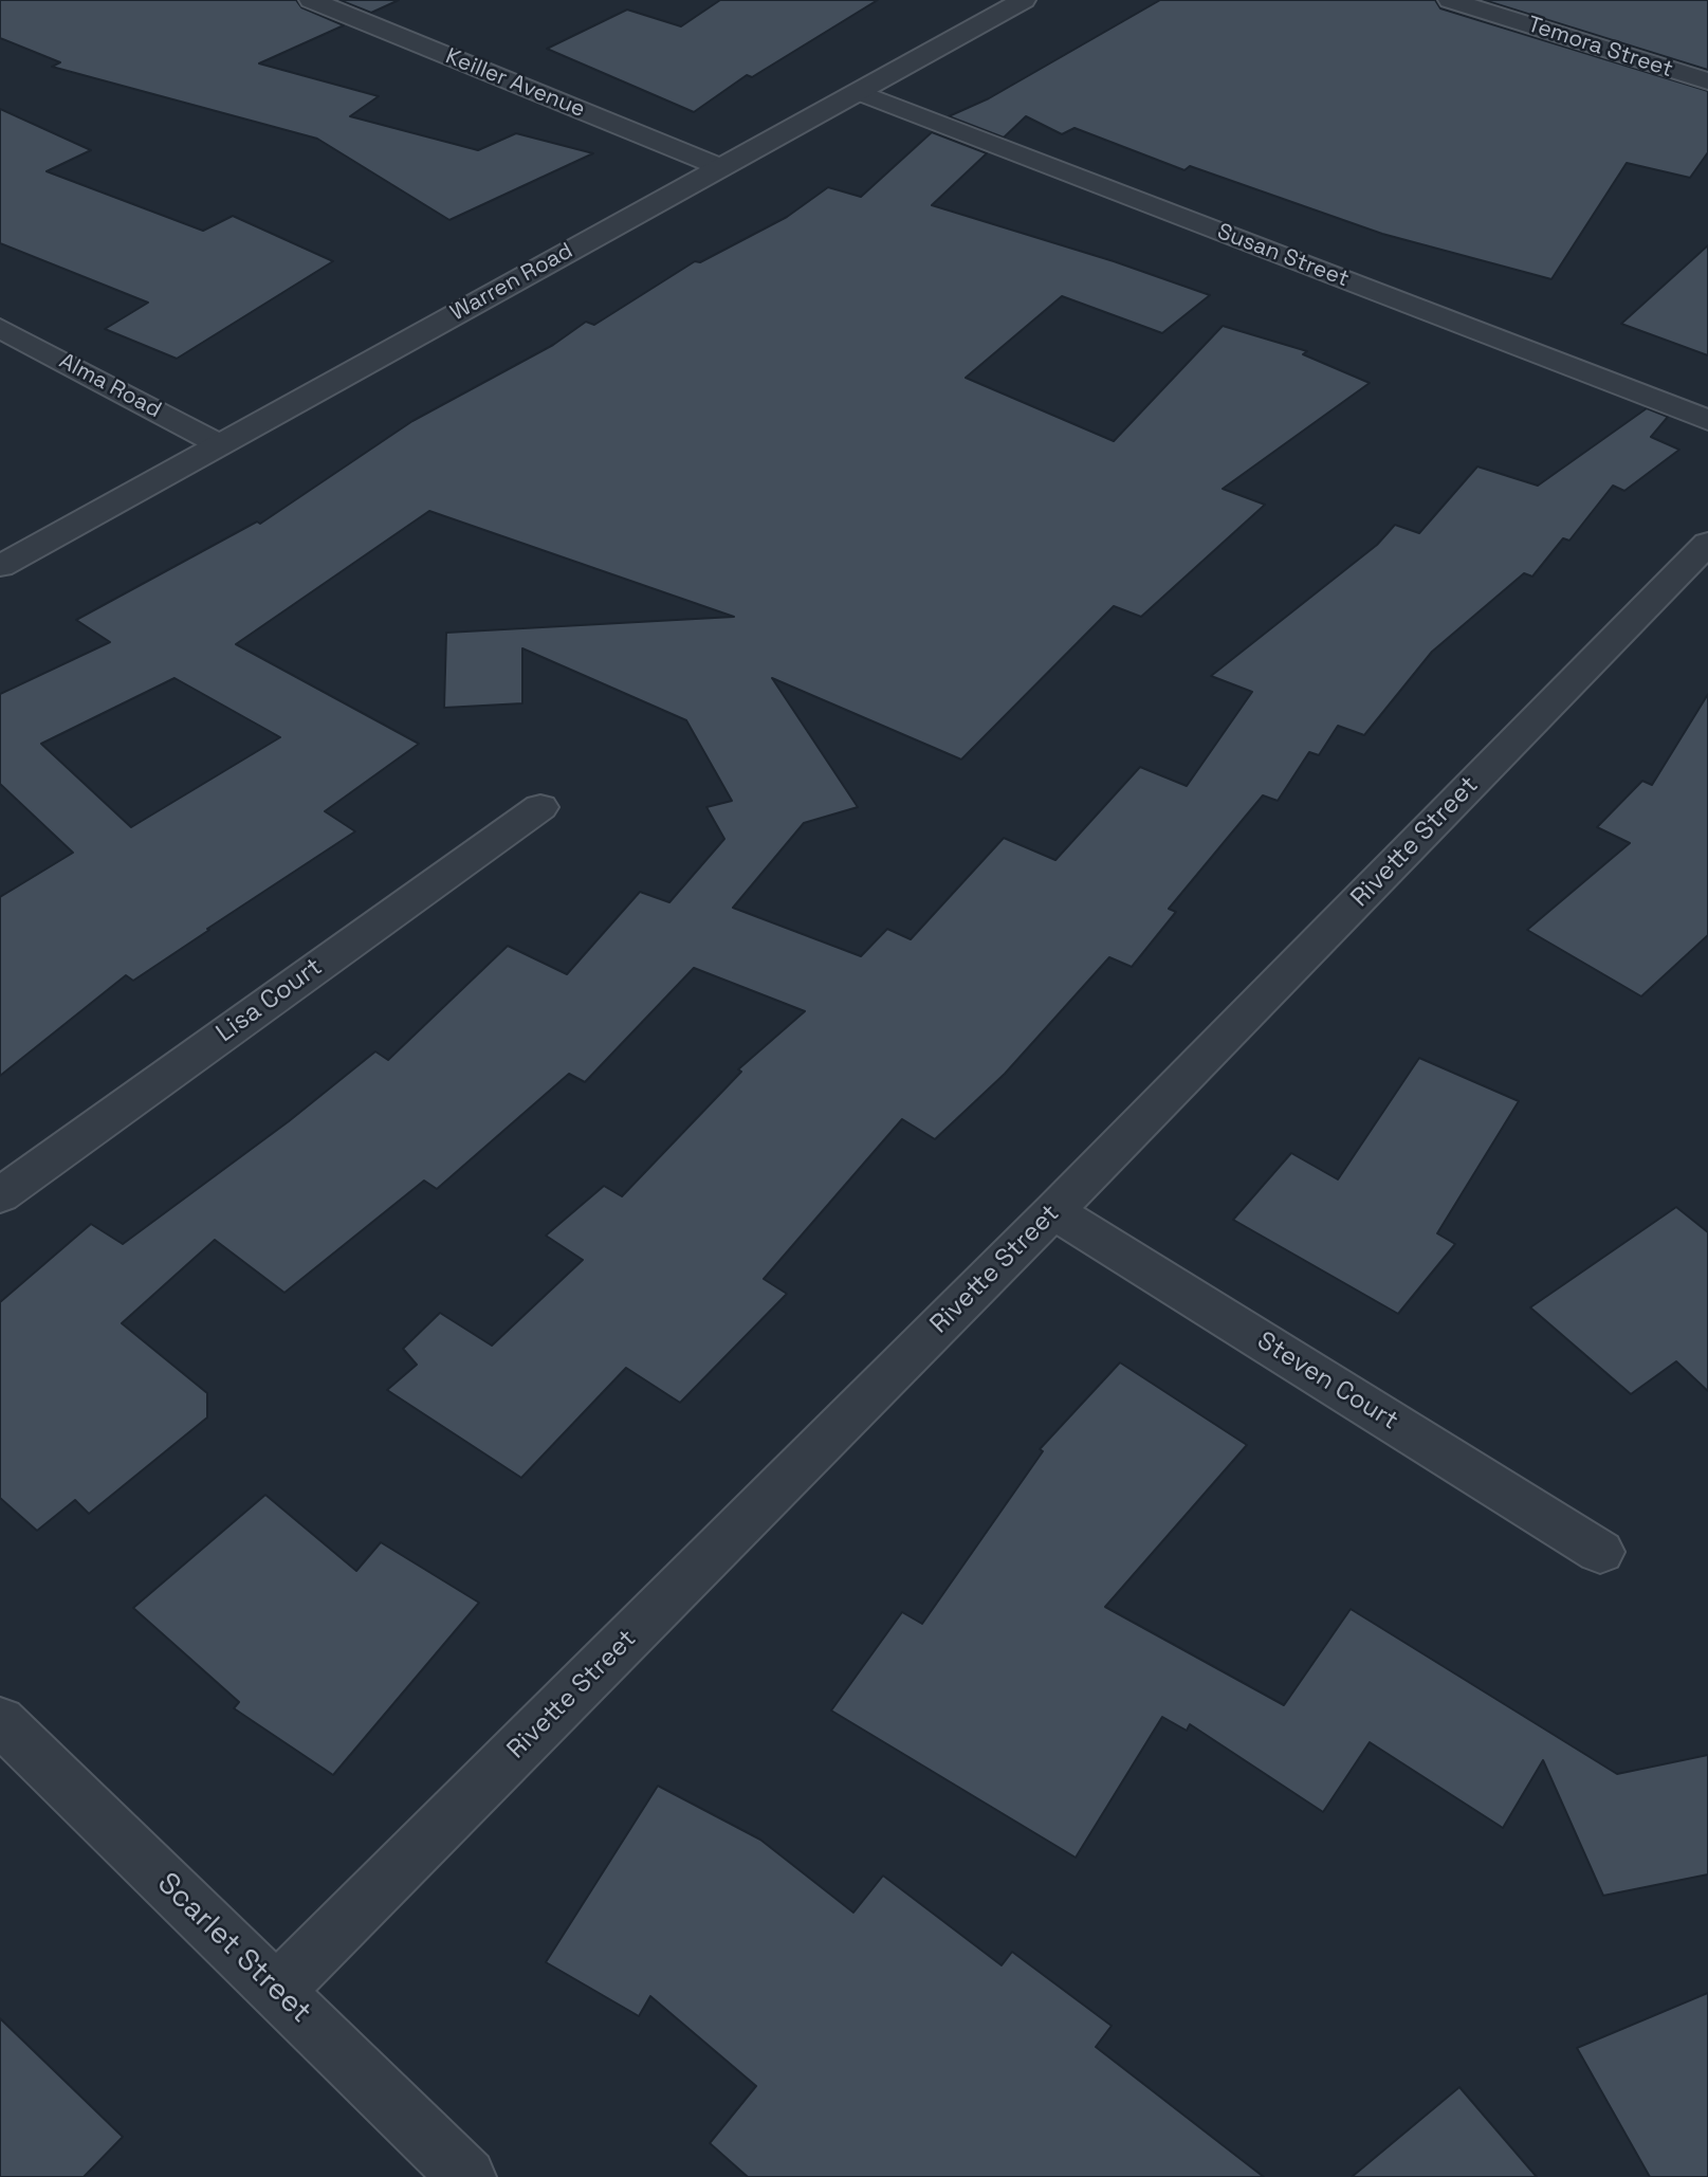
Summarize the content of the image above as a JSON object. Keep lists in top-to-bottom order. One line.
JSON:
{"streets":{"street":["Temora Street","Keiller Avenue","Susan Street","Warren Road","Alma Road","Rivette Street","Lisa Court","Steven Court","Scarlet Street"]},"crossings":[["Keiller Avenue","Warren Road"],["Susan Street","Warren Road"],["Warren Road","Alma Road"],["Rivette Street","Steven Court"],["Rivette Street","Scarlet Street"]]}
